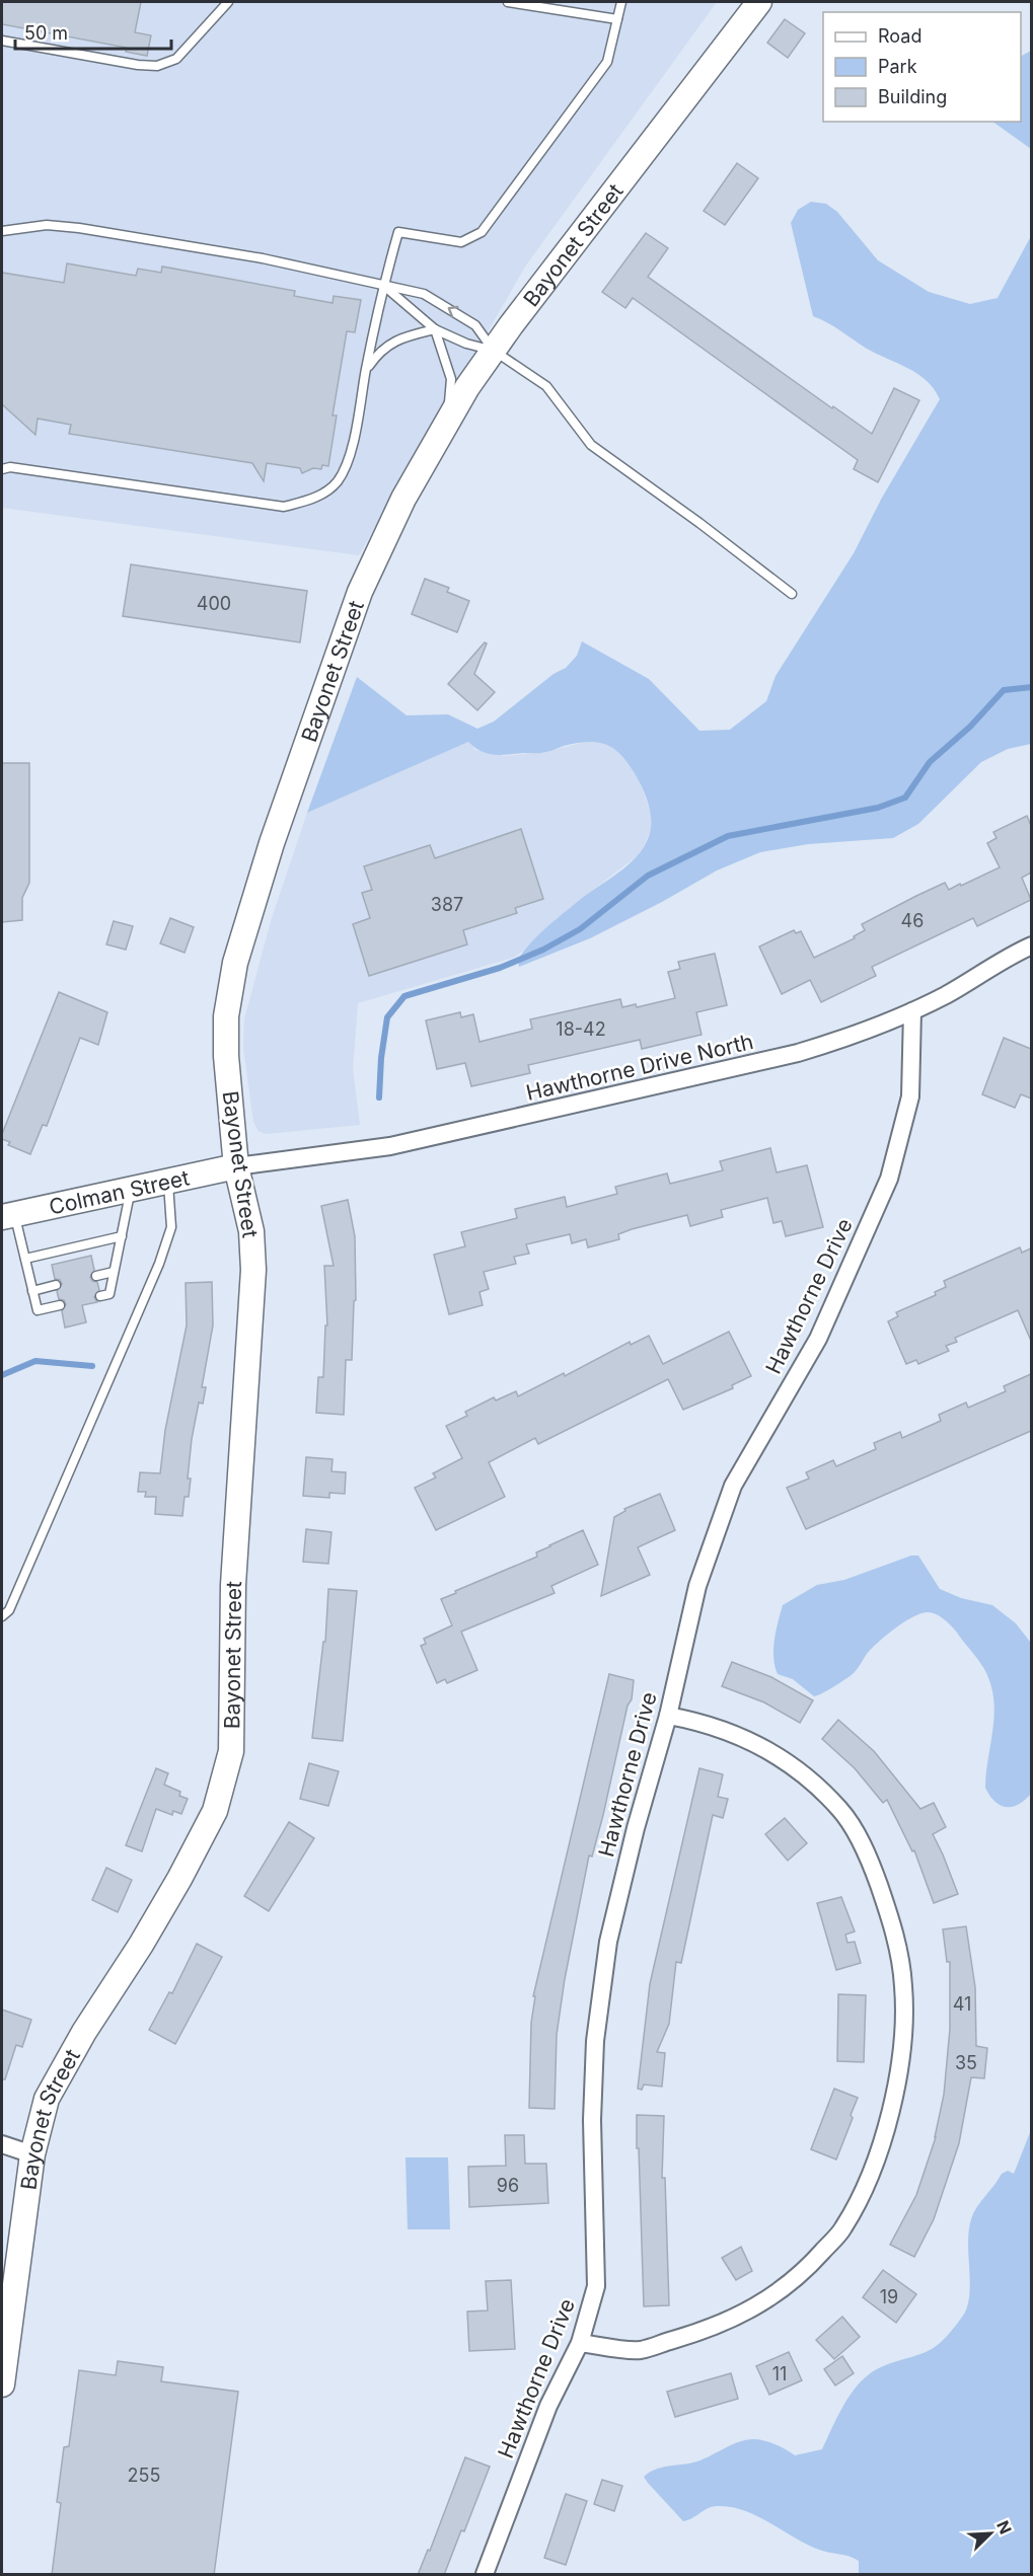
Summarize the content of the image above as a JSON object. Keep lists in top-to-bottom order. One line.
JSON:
{"streets":{"street":["Bayonet Street","Hawthorne Drive North","Colman Street","Hawthorne Drive"]},"crossings":[["Bayonet Street","Hawthorne Drive North"],["Bayonet Street","Colman Street"],["Hawthorne Drive North","Colman Street"],["Hawthorne Drive North","Hawthorne Drive"]],"house_numbers":["400","387","46","18-42","41","35","96","19","11","255"],"legend":["Road","Park","Building"],"scale_bar":"50 m","north":"top right"}
